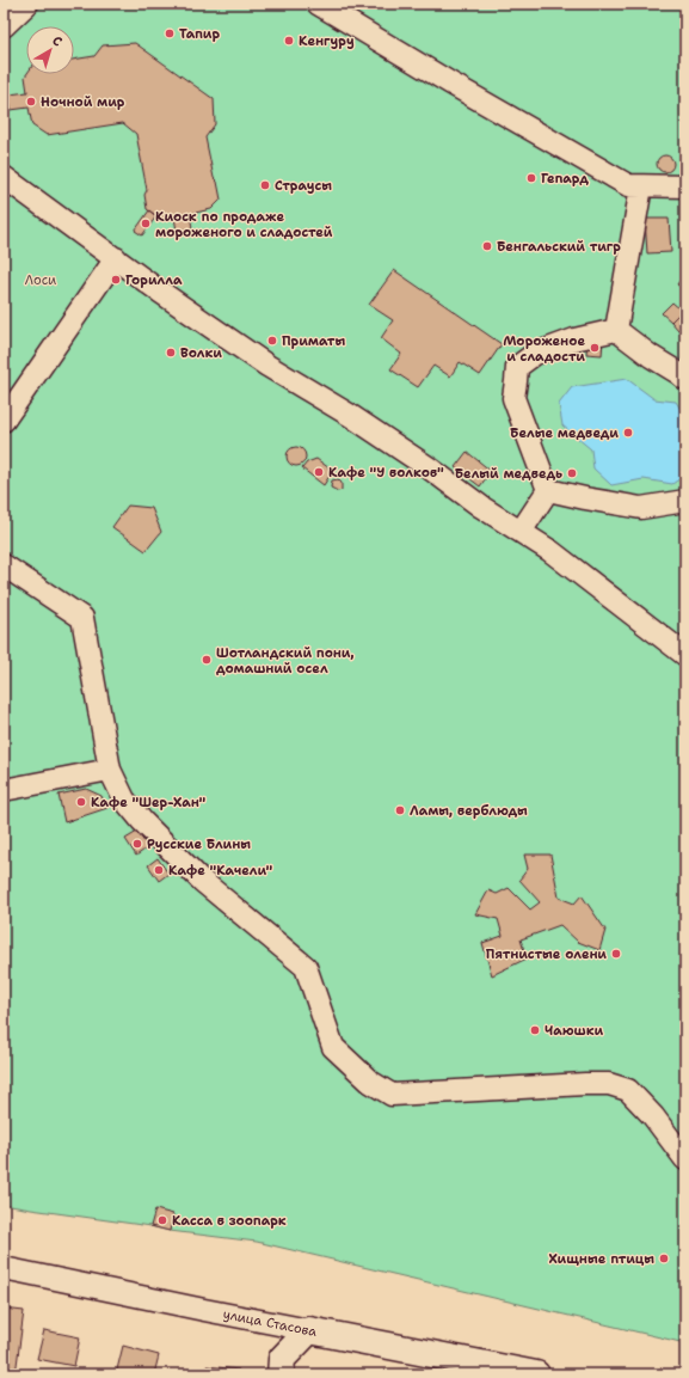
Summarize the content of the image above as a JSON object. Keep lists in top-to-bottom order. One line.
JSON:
{"streets":{"street":["улица Стасова"]},"parks":["Лоси"],"places":["Тапир","Кенгуру","Ночной мир","Гепард","Страусы","Киоск по продаже мороженого и сладостей","Бенгальский тигр","Горилла","Приматы","Мороженое и сладости","Волки","Белые медведи","Кафе \"У волков\"","Белый медведь","Шотландский пони, домашний осел","Кафе \"Шер-Хан\"","Ламы, верблюды","Русские Блины","Кафе \"Качели\"","Пятнистые олени","Чаюшки","Касса в зоопарк","Хищные птицы"],"north":"top right"}
